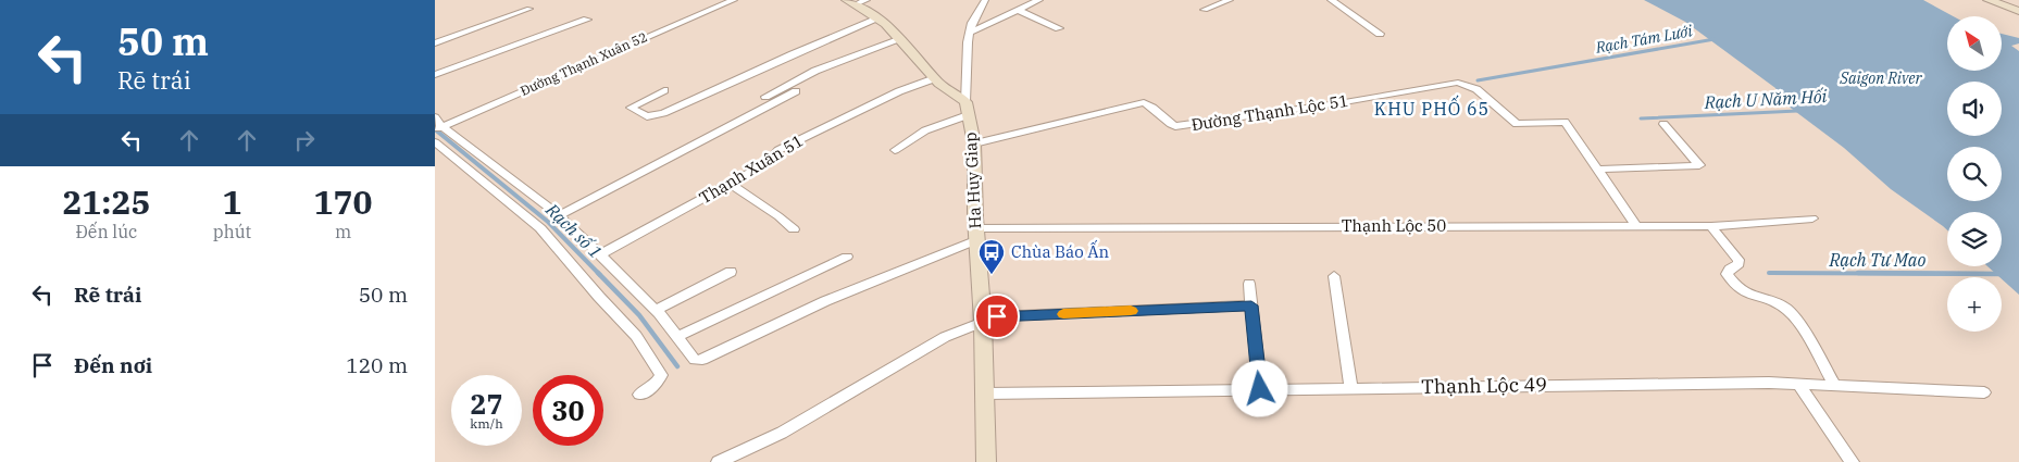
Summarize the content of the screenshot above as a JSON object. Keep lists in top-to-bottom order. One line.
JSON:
{"streets":{"street":["Đường Thạnh Xuân 52","Đường Thạnh Lộc 51","Thạnh Xuân 51","Ha Huy Giap","Thạnh Lộc 50","Thạnh Lộc 49"]},"crossings":[["Đường Thạnh Lộc 51","Ha Huy Giap"],["Ha Huy Giap","Thạnh Lộc 50"],["Ha Huy Giap","Thạnh Lộc 49"]],"districts":["KHU PHỐ 65"],"water":["Rạch Tám Lưới","Saigon River","Rạch U Năm Hối","Rạch số 1","Rạch Tư Mao"],"places":{"bus stop":["Chùa Báo Ấn"]},"north":"top left","page":{"turn":["50 m","Rẽ trái"],"map_buttons":"+","eta":["21:25","Đến lúc","1","phút","170","m"],"list":[{"name":"Rẽ trái","value":"50 m"},{"name":"Đến nơi","value":"120 m"}],"speed":"27 km/h","limit":"30"}}
